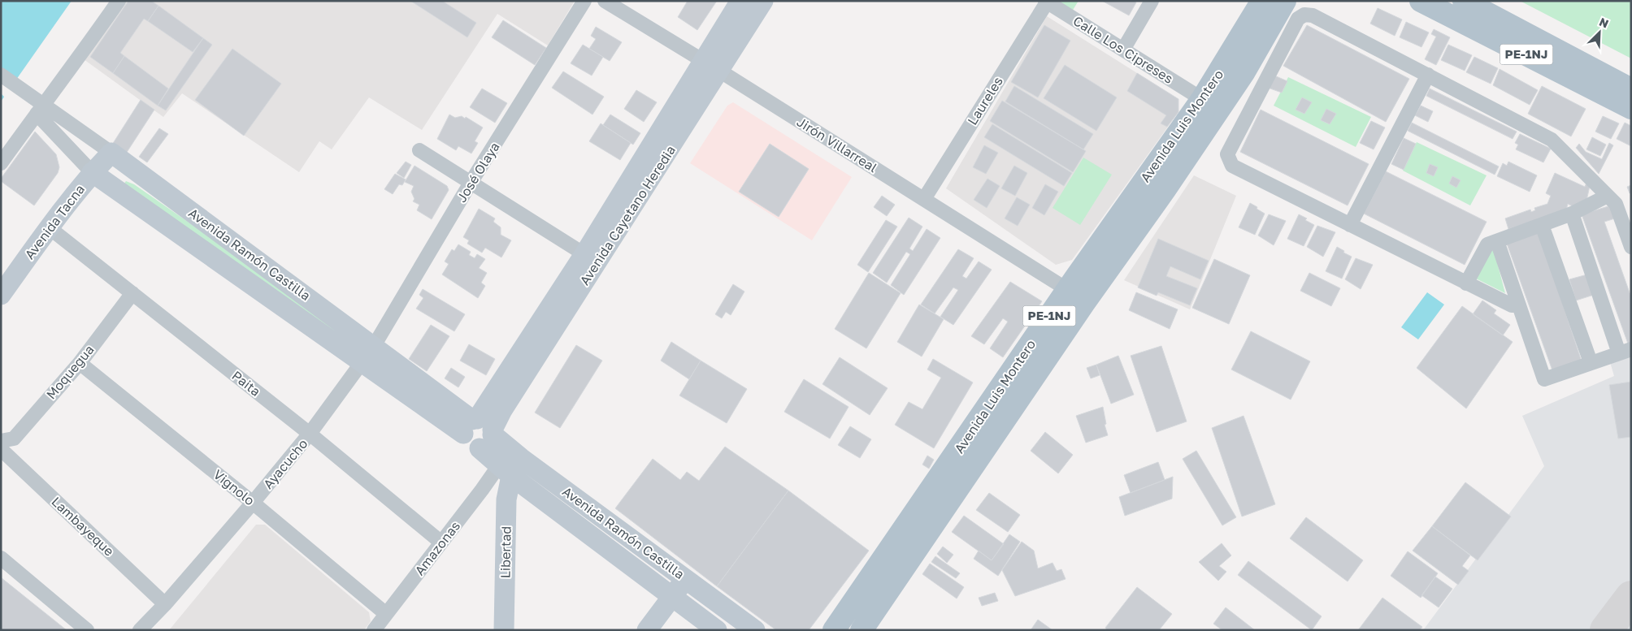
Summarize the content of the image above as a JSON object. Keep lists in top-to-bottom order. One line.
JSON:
{"streets":{"main road":["PE-1NJ","Avenida Luis Montero","Avenida Cayetano Heredia","Avenida Tacna","Avenida Ramón Castilla","Libertad"],"street":["Calle Los Cipreses","Laureles","Jirón Villarreal","José Olaya","Moquegua","Paita","Ayacucho","Vignolo","Lambayeque","Amazonas"]},"crossings":[["Calle Los Cipreses","Laureles"],["Calle Los Cipreses","Avenida Luis Montero"],["Laureles","Jirón Villarreal"],["Avenida Luis Montero","Jirón Villarreal"],["Jirón Villarreal","Avenida Cayetano Heredia"],["José Olaya","Avenida Ramón Castilla"],["José Olaya","Ayacucho"],["Avenida Cayetano Heredia","Avenida Ramón Castilla"],["Avenida Tacna","Avenida Ramón Castilla"],["Avenida Tacna","Paita"],["Avenida Ramón Castilla","Ayacucho"],["Avenida Ramón Castilla","Amazonas"],["Avenida Ramón Castilla","Libertad"],["Moquegua","Paita"],["Moquegua","Vignolo"],["Paita","Ayacucho"],["Paita","Amazonas"],["Ayacucho","Vignolo"],["Ayacucho","Lambayeque"],["Vignolo","Amazonas"],["Amazonas","Libertad"]],"north":"top right"}
